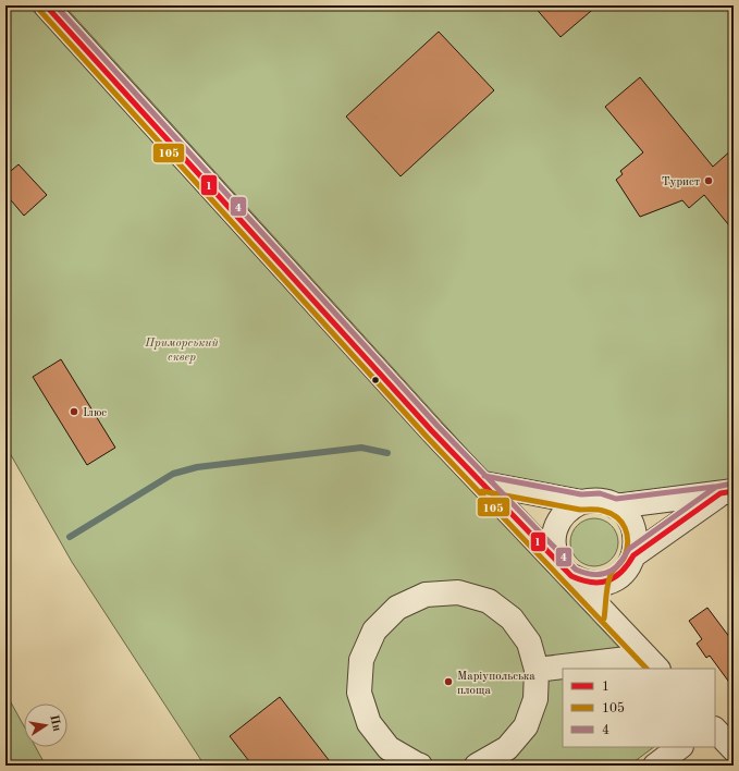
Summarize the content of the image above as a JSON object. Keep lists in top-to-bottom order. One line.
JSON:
{"parks":["Приморський сквер"],"places":["Турист","Ілюс","Маріупольська площа"],"lines":["transit line 1","transit line 4","transit line 105"],"legend":["1","105","4"],"north":"right"}
